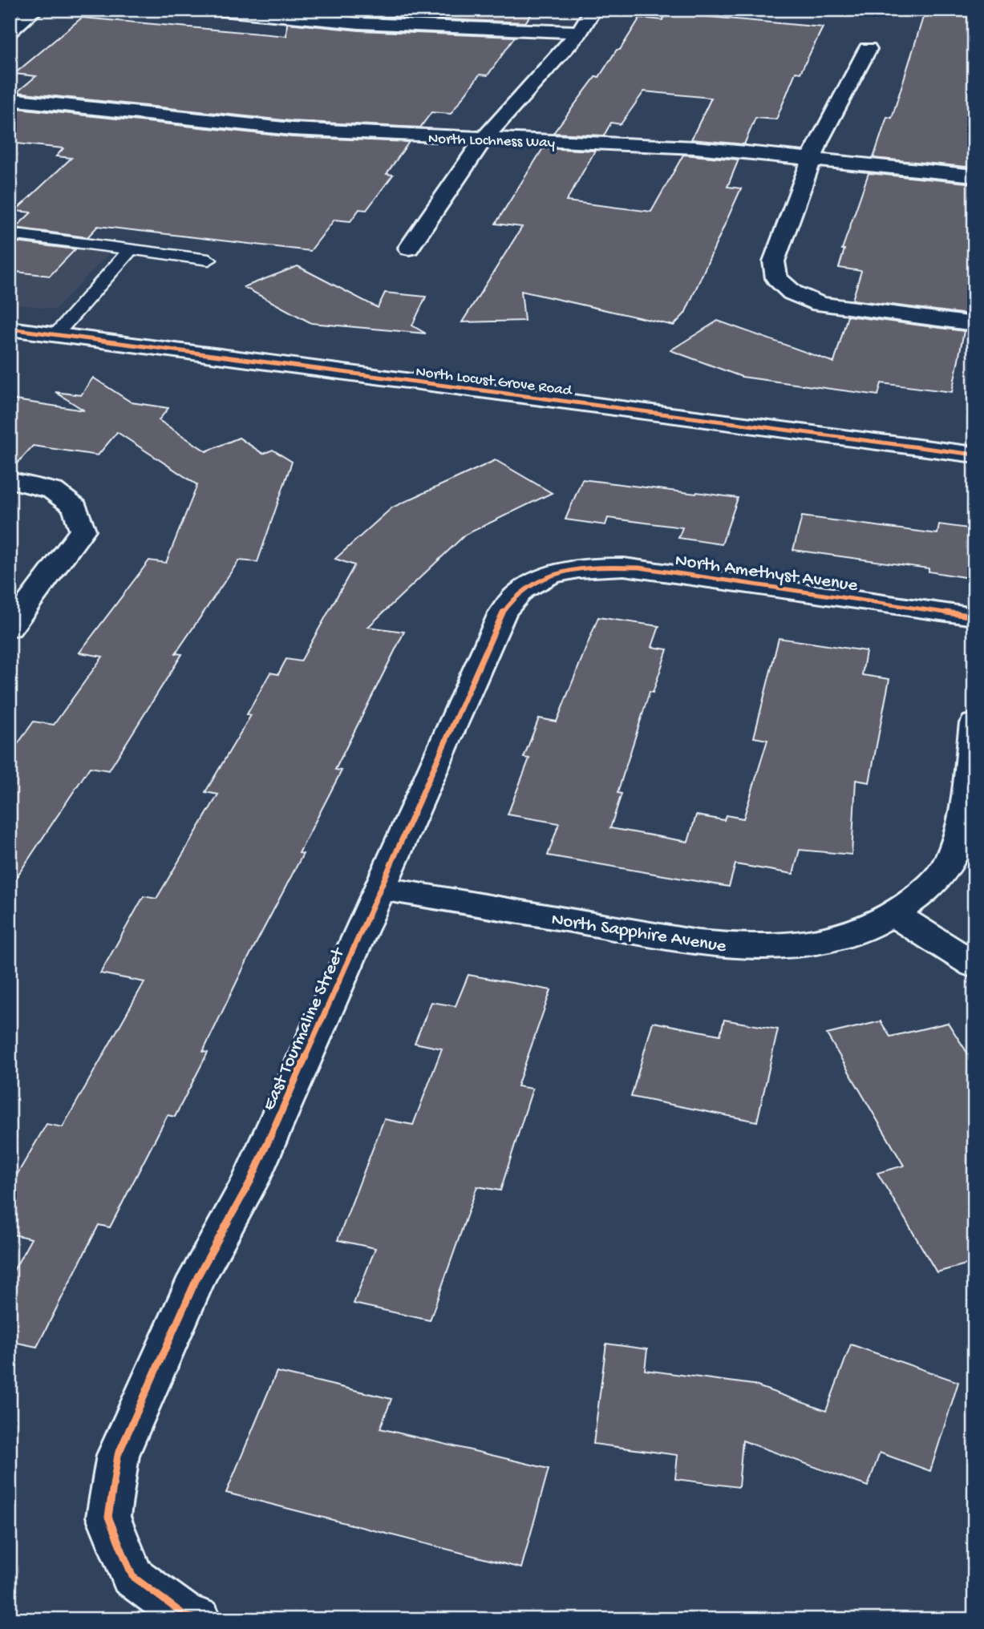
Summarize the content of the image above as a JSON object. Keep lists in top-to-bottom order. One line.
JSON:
{"streets":{"street":["North Lochness Way","North Locust Grove Road","North Amethyst Avenue","North Sapphire Avenue","East Tourmaline Street"]},"crossings":[["North Amethyst Avenue","East Tourmaline Street"],["North Sapphire Avenue","East Tourmaline Street"]]}
